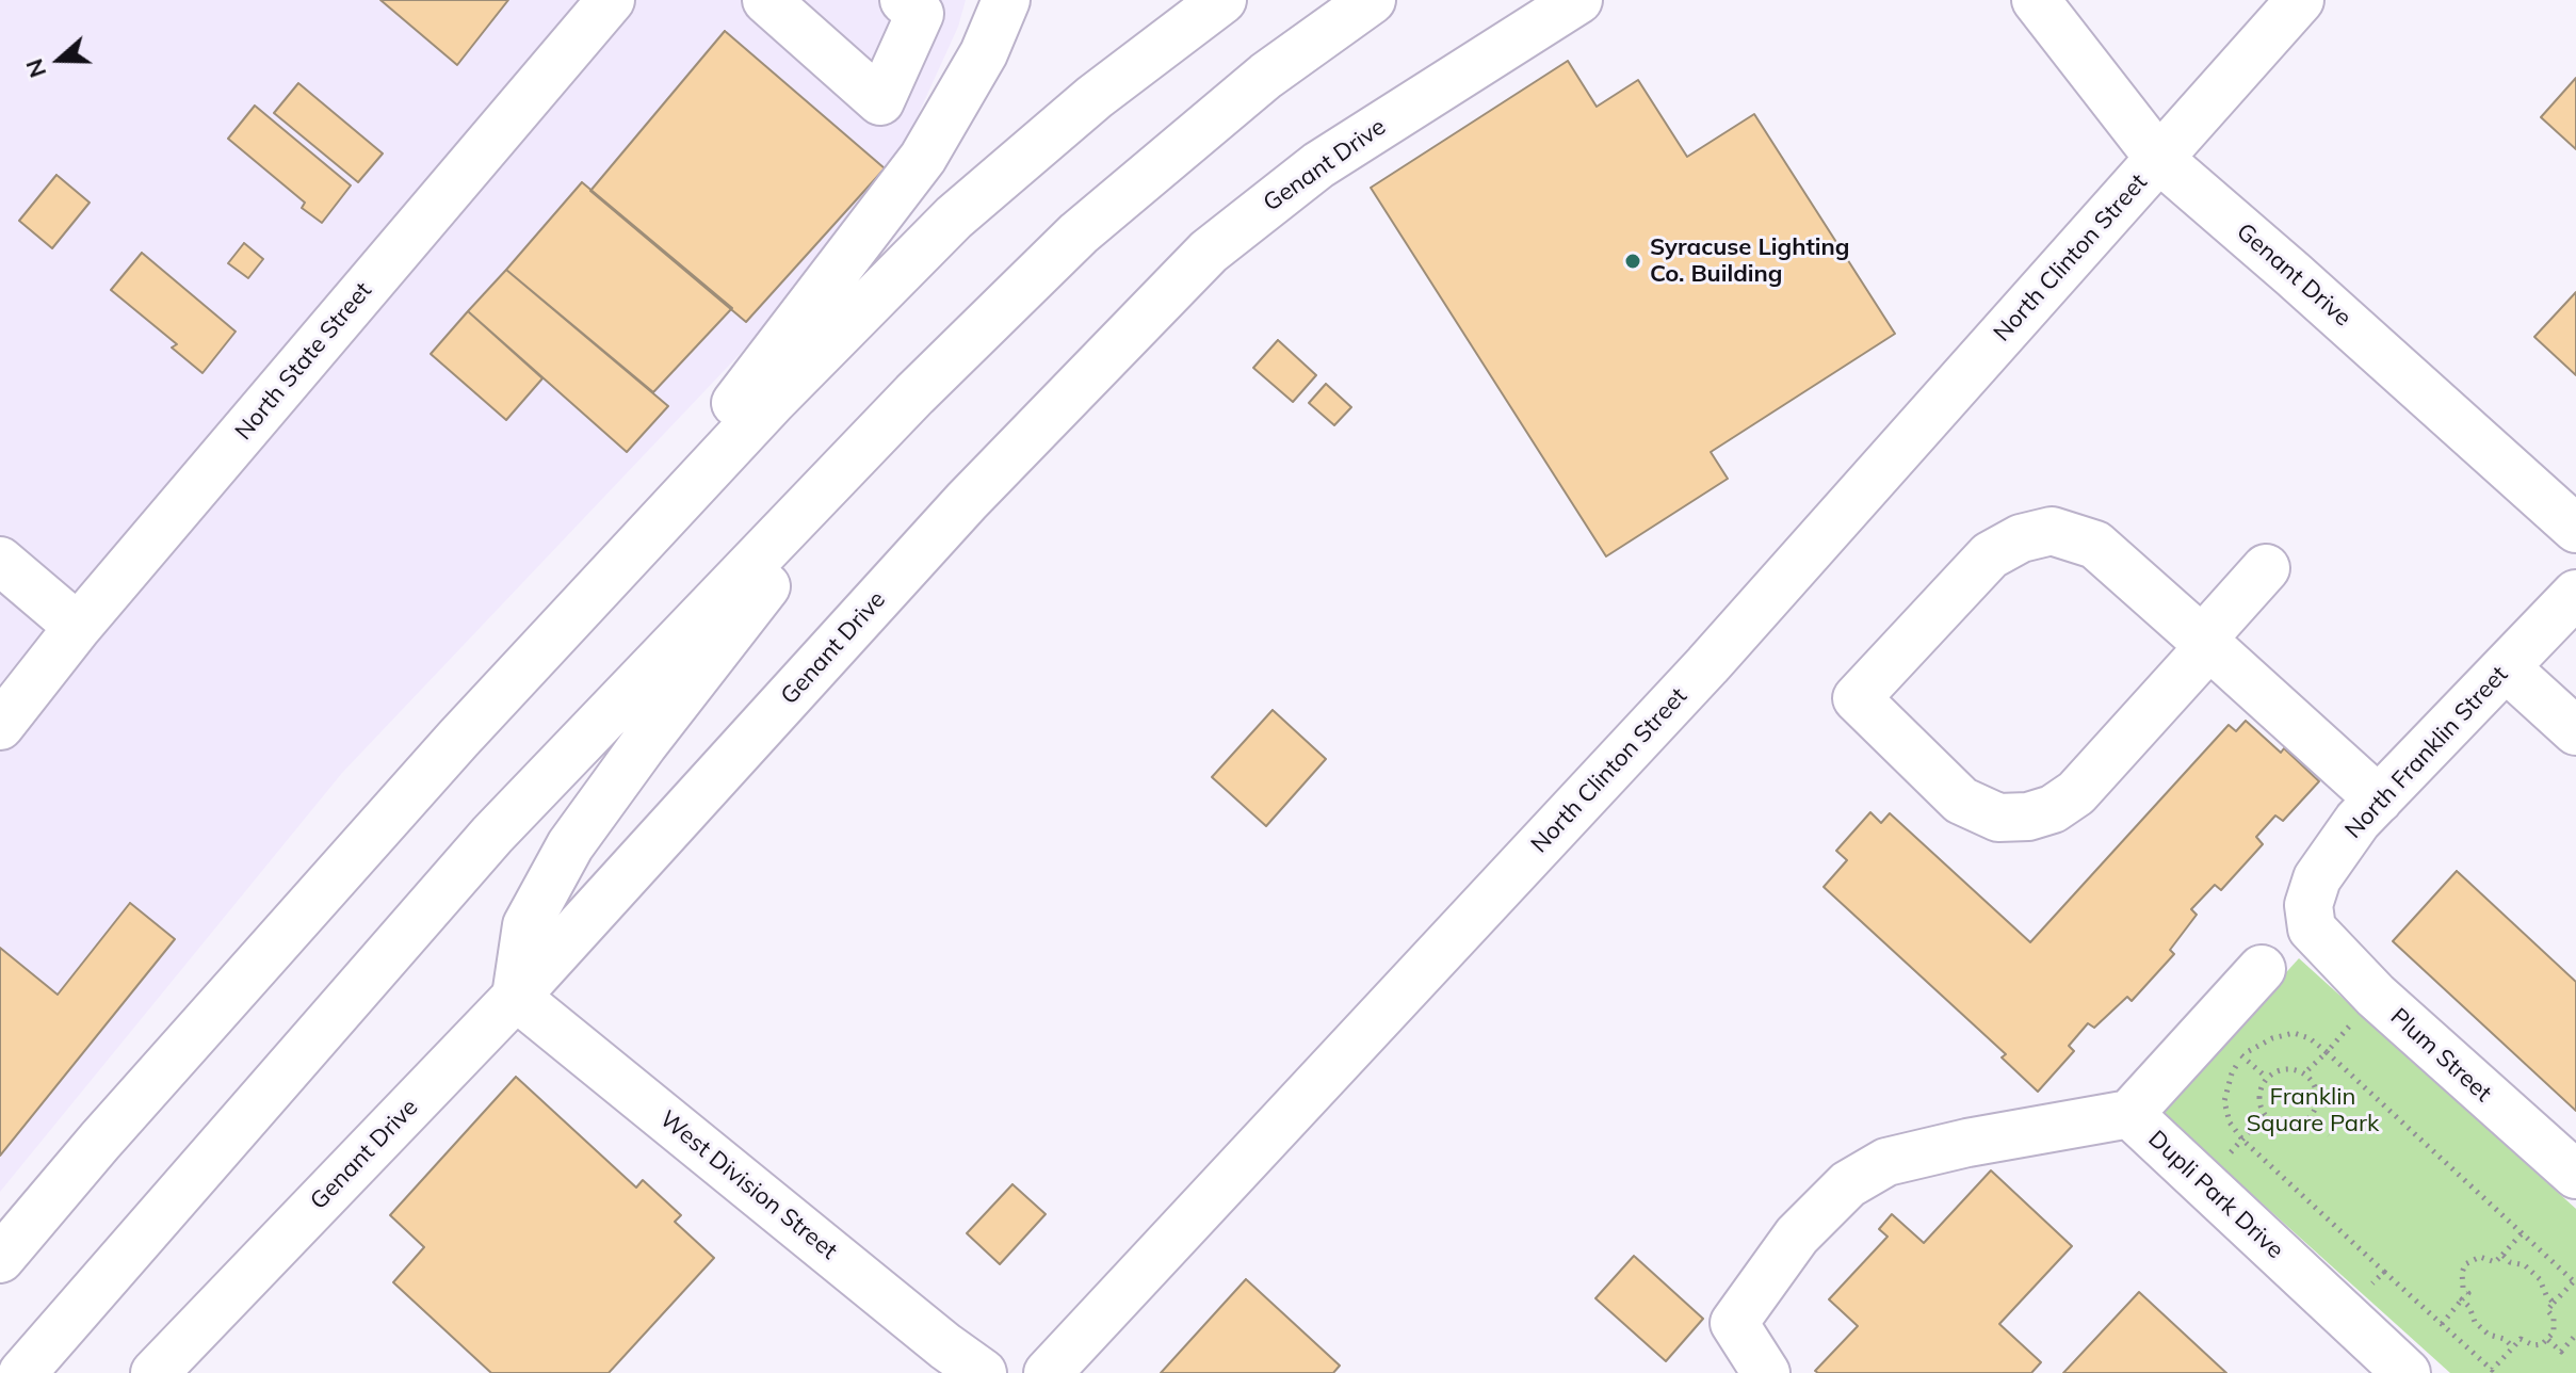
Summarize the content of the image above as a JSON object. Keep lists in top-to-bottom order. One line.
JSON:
{"streets":{"main road":["Genant Drive","North Clinton Street","North State Street","North Franklin Street","Plum Street","West Division Street","Dupli Park Drive"]},"crossings":[["Genant Drive","North Clinton Street"],["Genant Drive","West Division Street"],["North Franklin Street","Plum Street"]],"parks":["Franklin Square Park"],"places":["Syracuse Lighting Co. Building"],"north":"left"}
